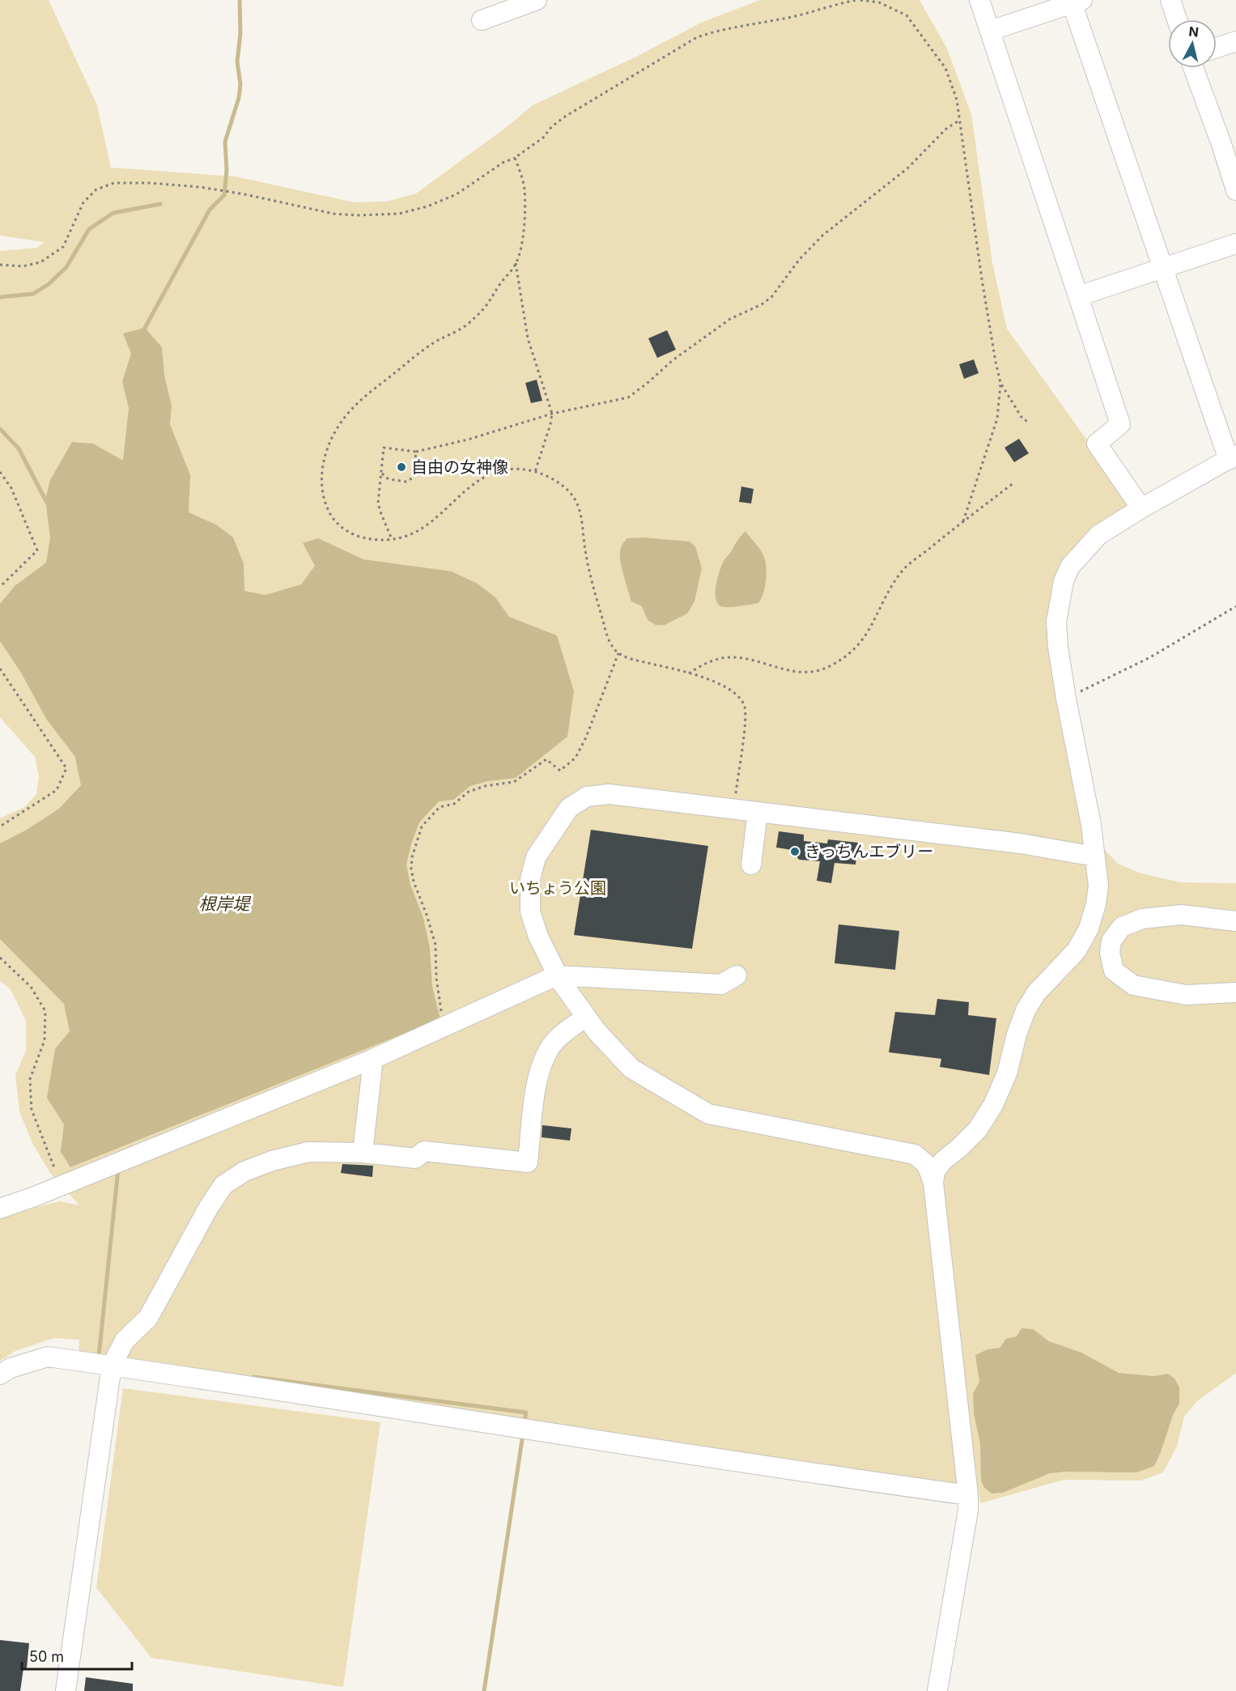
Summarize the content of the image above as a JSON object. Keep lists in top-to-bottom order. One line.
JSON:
{"water":["根岸堤"],"parks":["いちょう公園"],"places":["自由の女神像","きっちんエブリー"],"scale_bar":"50 m","north":"top"}
